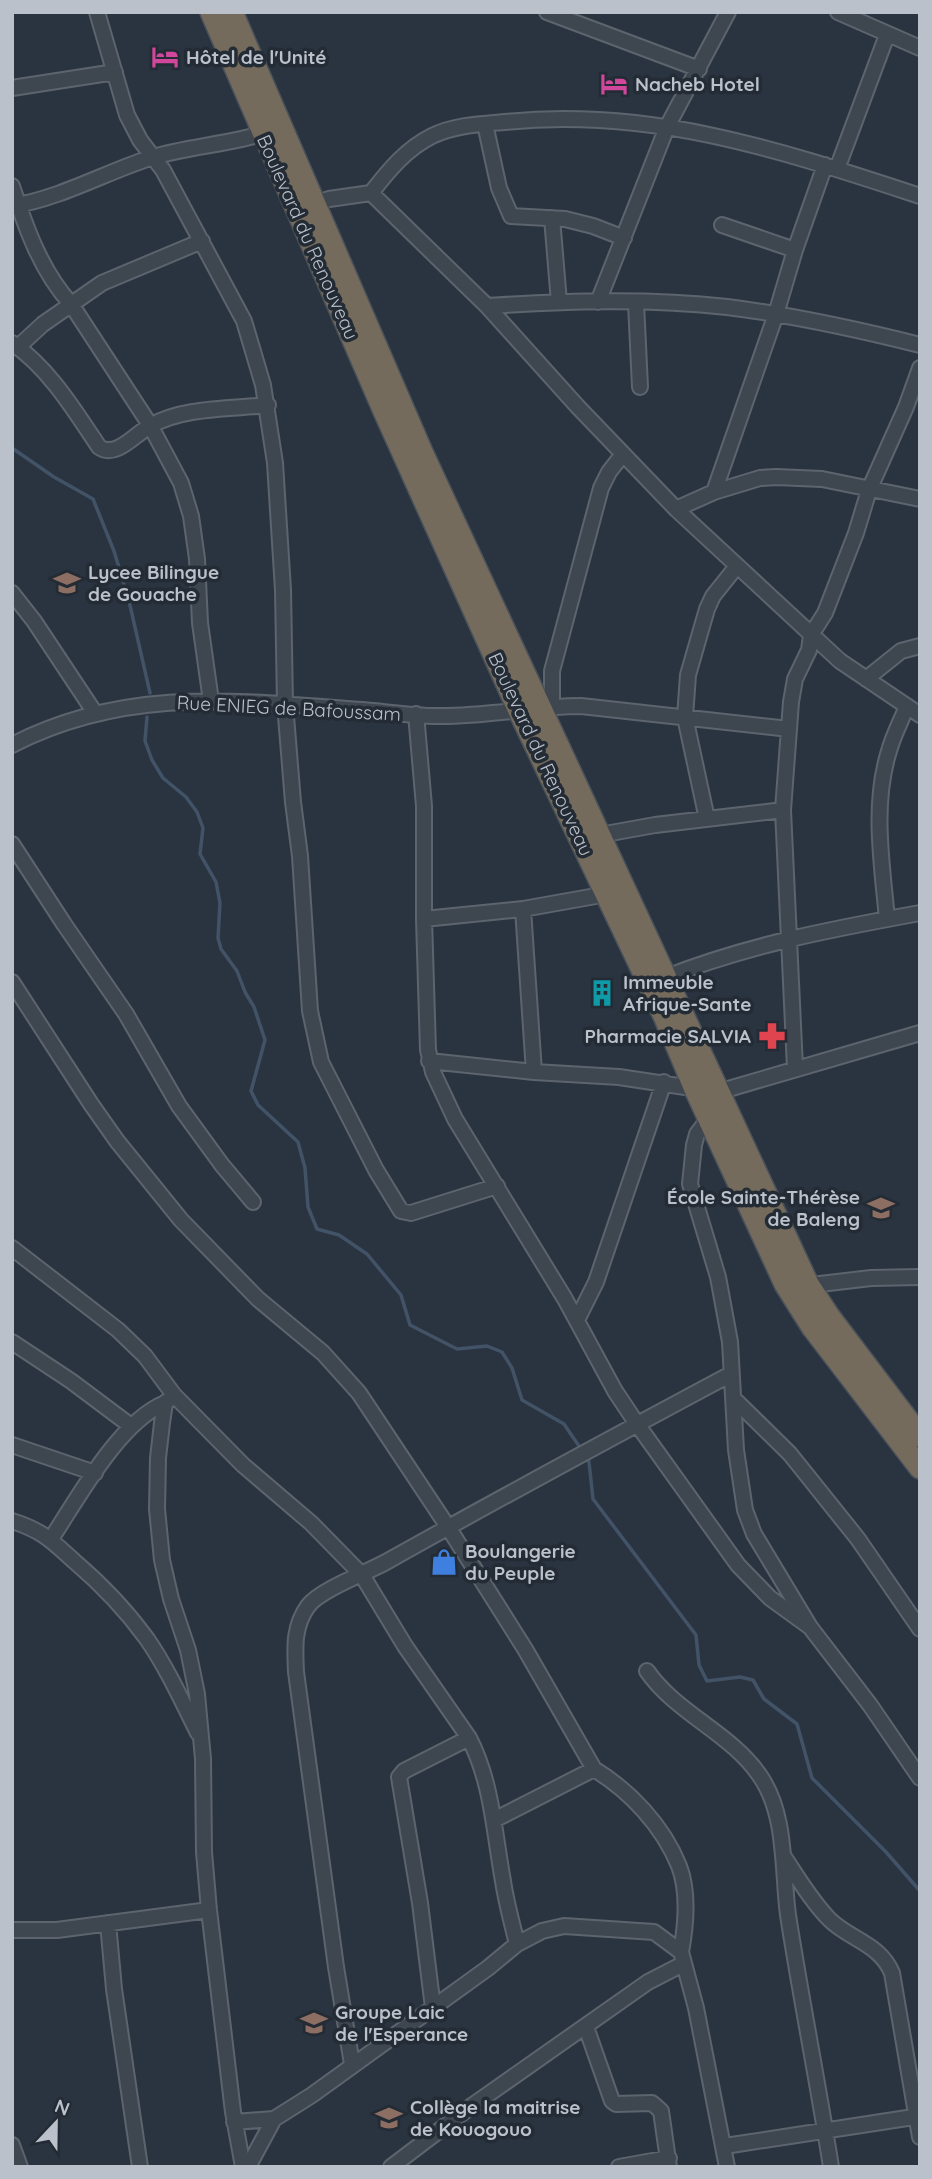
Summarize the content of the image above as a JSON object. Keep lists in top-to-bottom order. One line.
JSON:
{"streets":{"highway":["Boulevard du Renouveau"],"street":["Rue ENIEG de Bafoussam"]},"crossings":[["Boulevard du Renouveau","Rue ENIEG de Bafoussam"]],"places":{"hotel":["Hôtel de l'Unité","Nacheb Hotel"],"school or university":["Lycee Bilingue de Gouache","École Sainte-Thérèse de Baleng","Groupe Laic de l'Esperance","Collège la maitrise de Kouogouo"],"building":["Immeuble Afrique-Sante"],"pharmacy":["Pharmacie SALVIA"],"shop":["Boulangerie du Peuple"]},"north":"top"}
